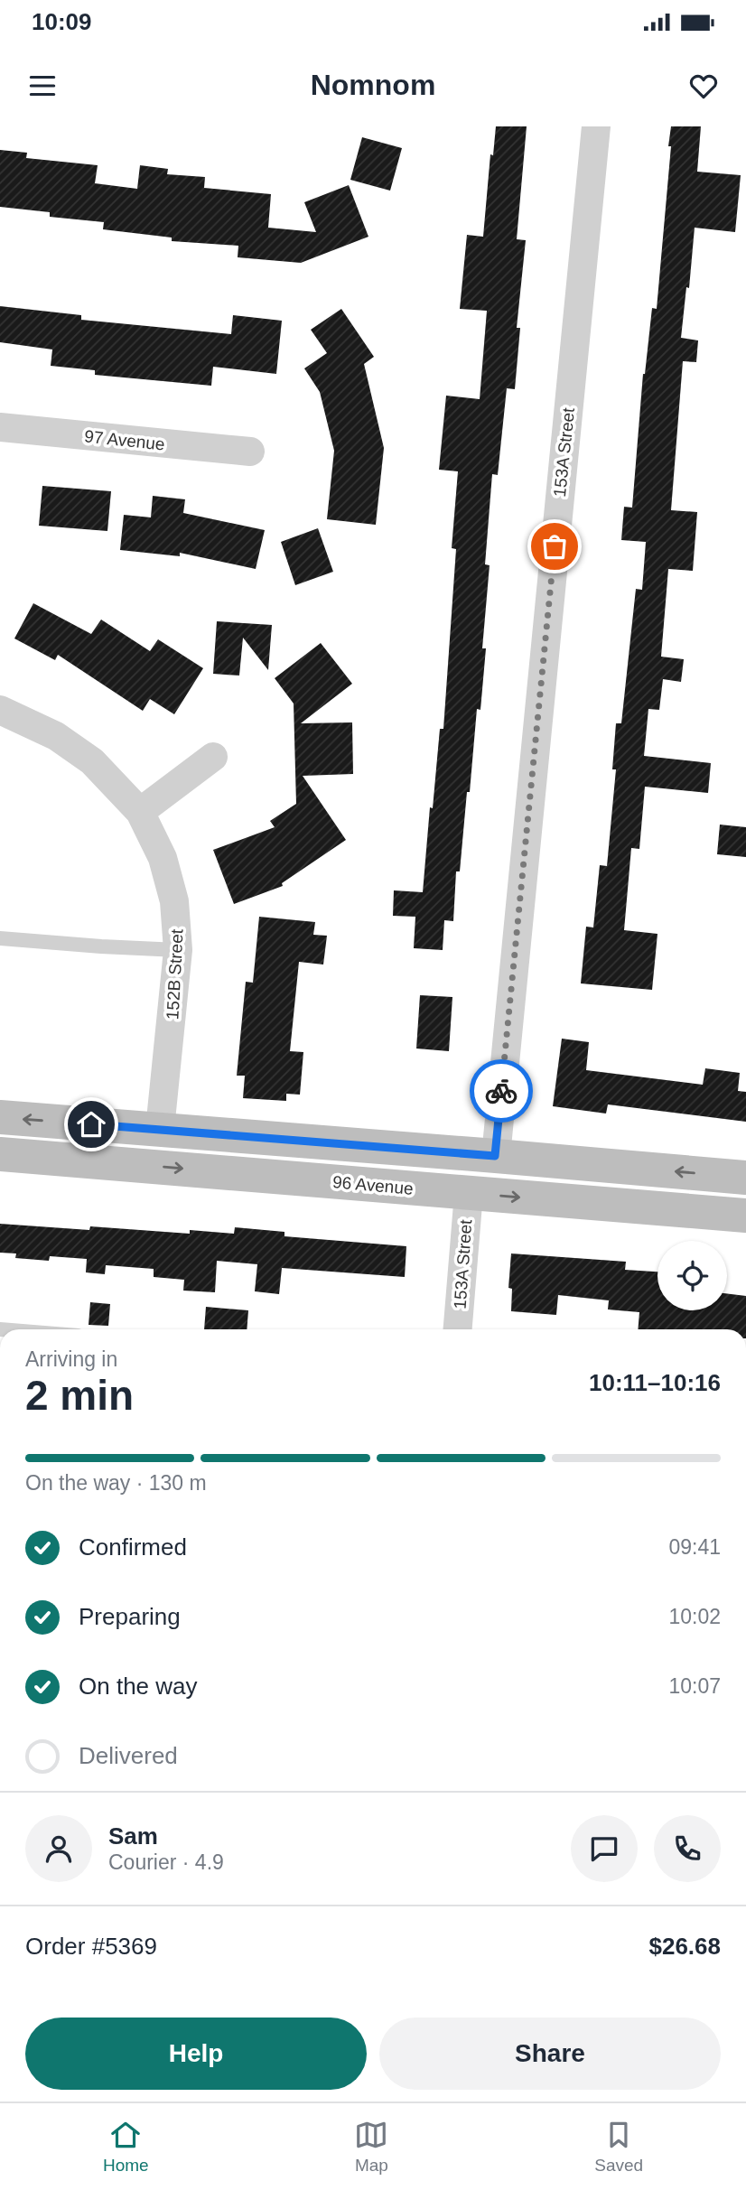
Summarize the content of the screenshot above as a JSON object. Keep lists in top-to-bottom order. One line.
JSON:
{"streets":{"main road":["96 Avenue"],"street":["97 Avenue","153A Street","152B Street"]},"crossings":[["153A Street","96 Avenue"]],"page":{"status":"10:09","header":"Nomnom","heading":["2 min","Arriving in","10:11–10:16"],"panel":["Sam","Courier · 4.9","Order #5369","$26.68"],"bar":"On the way · 130 m","list":[["Confirmed","09:41"],["Preparing","10:02"],["On the way","10:07"],"Delivered"],"buttons":["Help","Share"],"tabs":["Home","Map","Saved"]}}
